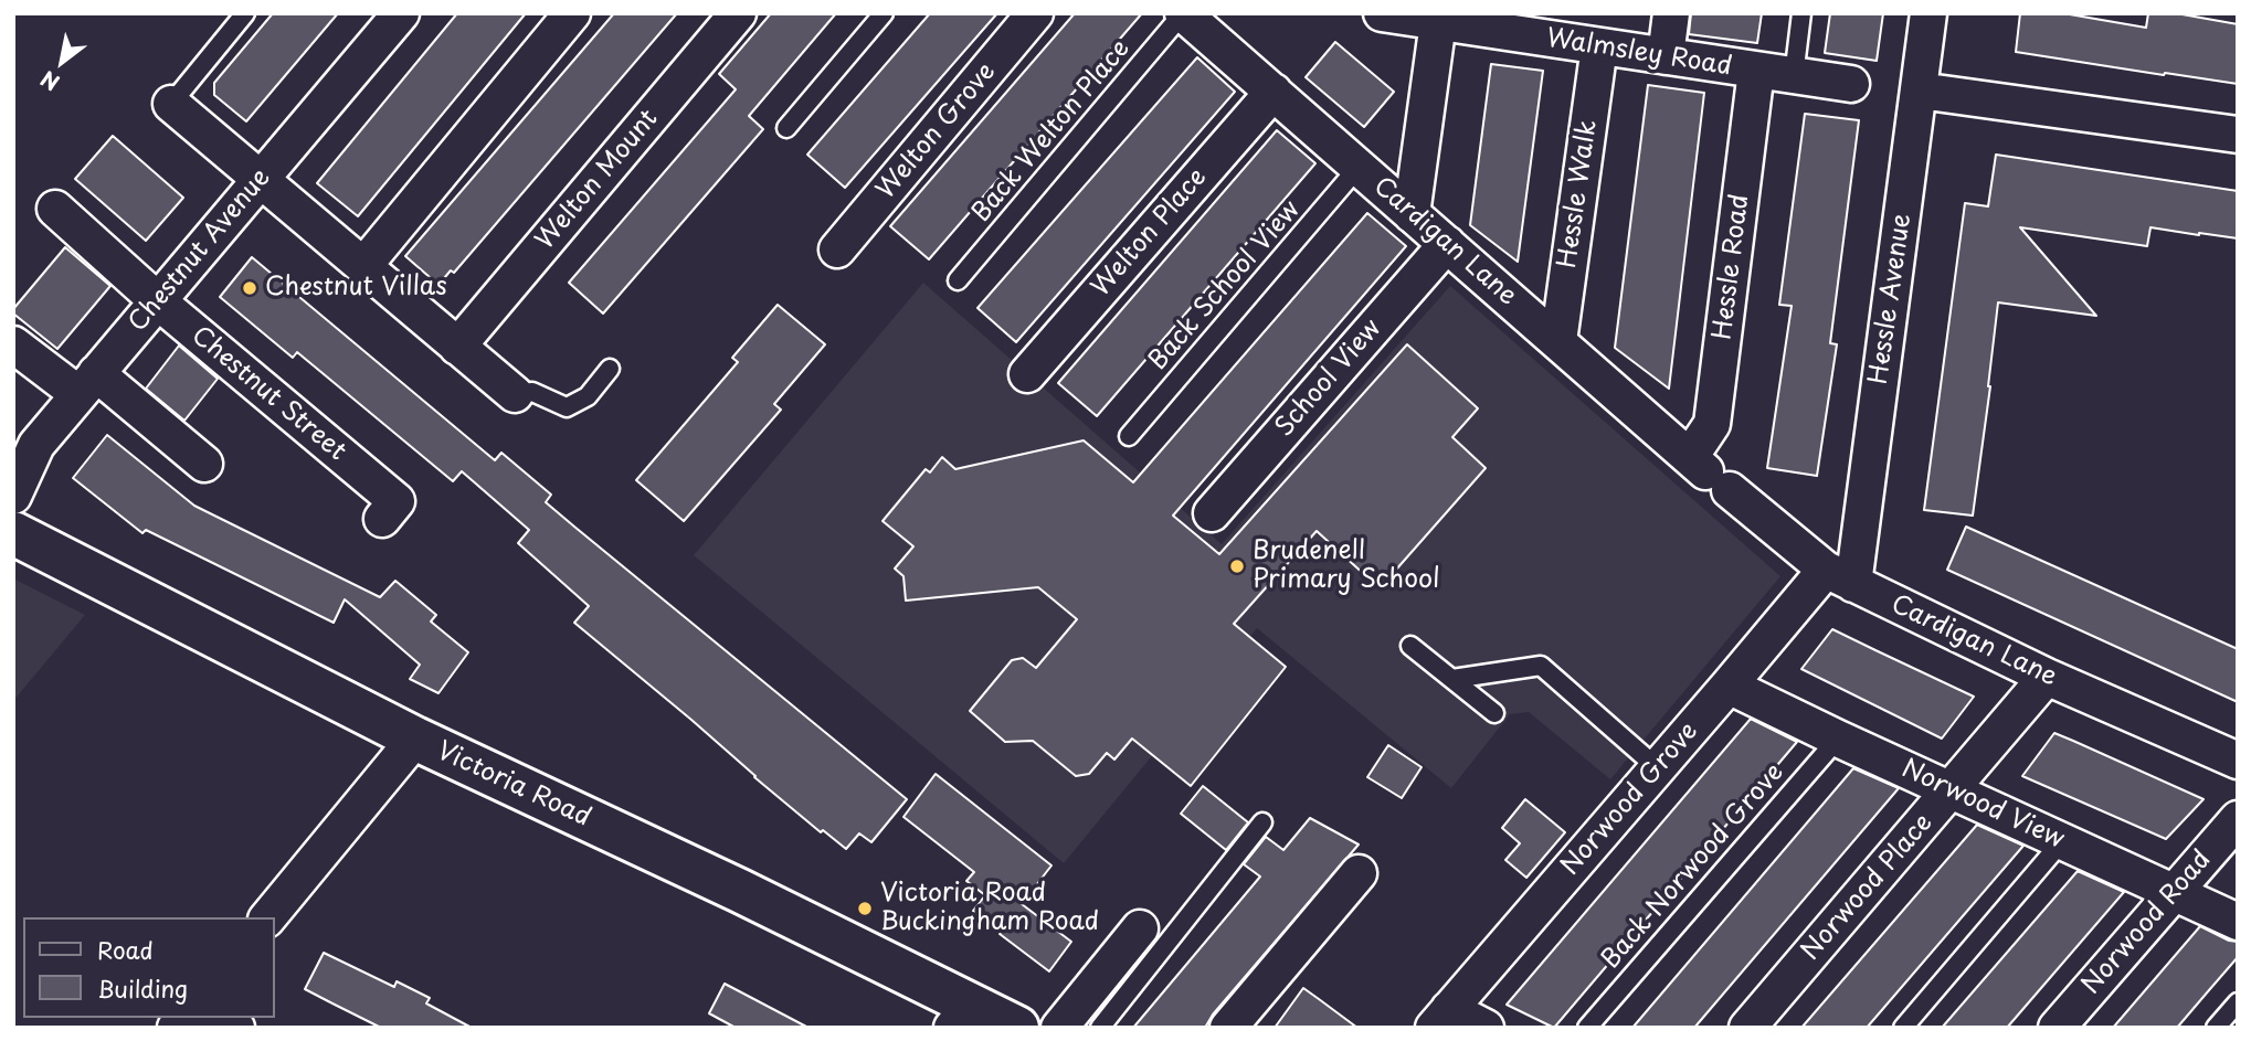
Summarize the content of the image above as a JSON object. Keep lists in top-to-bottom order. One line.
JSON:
{"streets":{"street":["Walmsley Road","Welton Grove","Welton Mount","Hessle Walk","Welton Place","Cardigan Lane","Chestnut Avenue","Hessle Road","Hessle Avenue","School View","Chestnut Street","Victoria Road","Norwood Grove","Norwood View","Norwood Place","Norwood Road"],"lane":["Back Welton Place","Back School View","Back Norwood Grove"]},"crossings":[["Walmsley Road","Hessle Walk"],["Walmsley Road","Hessle Road"],["Back Welton Place","Cardigan Lane"],["Hessle Walk","Cardigan Lane"],["Welton Place","Cardigan Lane"],["Cardigan Lane","Hessle Road"],["Cardigan Lane","Back School View"],["Cardigan Lane","Hessle Avenue"],["Cardigan Lane","School View"],["Cardigan Lane","Norwood Grove"],["Cardigan Lane","Norwood Place"],["Chestnut Avenue","Chestnut Street"],["Hessle Avenue","Norwood Grove"],["Norwood Grove","Norwood View"],["Norwood View","Back Norwood Grove"],["Norwood View","Norwood Place"],["Norwood View","Norwood Road"]],"places":["Chestnut Villas","Brudenell Primary School","Victoria Road Buckingham Road"],"legend":["Road","Building"],"north":"bottom left"}
